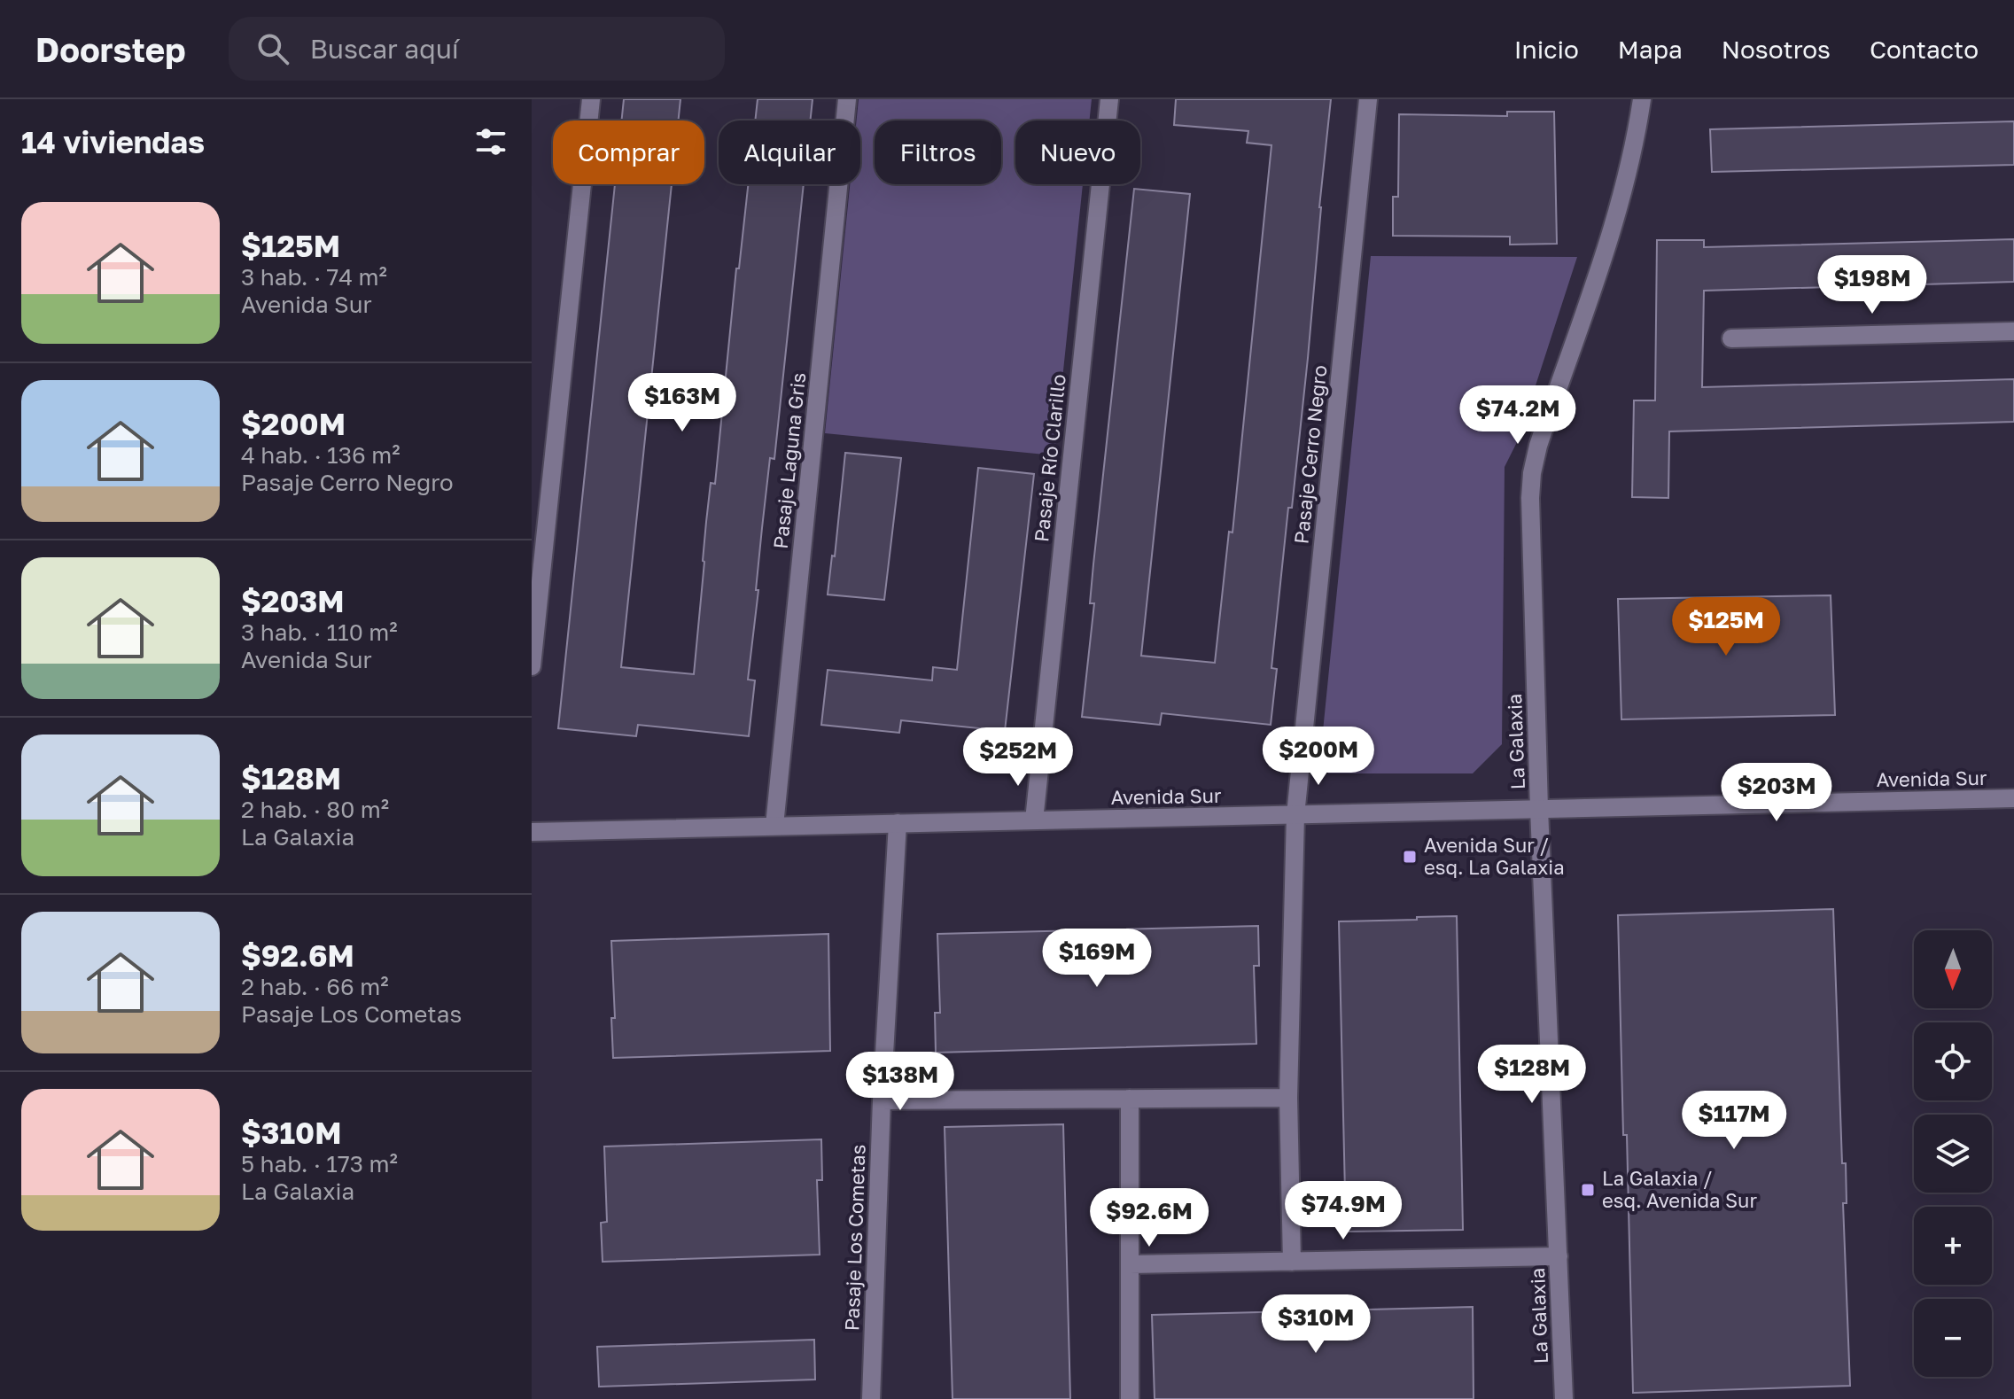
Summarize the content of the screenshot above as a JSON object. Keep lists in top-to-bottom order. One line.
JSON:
{"streets":{"street":["Pasaje Cerro Negro","Pasaje Río Clarillo","Pasaje Laguna Gris","La Galaxia","Avenida Sur","Pasaje Los Cometas"]},"crossings":[["Pasaje Cerro Negro","Avenida Sur"],["Pasaje Río Clarillo","Avenida Sur"],["Pasaje Laguna Gris","Avenida Sur"],["La Galaxia","Avenida Sur"],["Avenida Sur","Pasaje Los Cometas"]],"places":{"transit":["Avenida Sur / esq. La Galaxia","La Galaxia / esq. Avenida Sur"]},"north":"bottom","page":{"header":"Doorstep","search":"Buscar aquí","nav":["Inicio","Mapa","Nosotros","Contacto"],"heading":"14 viviendas","chip":["Comprar","Alquilar","Filtros","Nuevo"],"list":[{"name":"$125M","note":"3 hab. · 74 m² · Avenida Sur"},{"name":"$200M","note":"4 hab. · 136 m² · Pasaje Cerro Negro"},{"name":"$203M","note":"3 hab. · 110 m² · Avenida Sur"},{"name":"$128M","note":"2 hab. · 80 m² · La Galaxia"},{"name":"$92.6M","note":"2 hab. · 66 m² · Pasaje Los Cometas"},{"name":"$310M","note":"5 hab. · 173 m² · La Galaxia"}],"price":["$198M","$163M","$74.2M","$125M","$200M","$252M","$203M","$169M","$128M","$138M","$117M","$74.9M","$92.6M","$310M"],"map_buttons":["+","−"]}}
